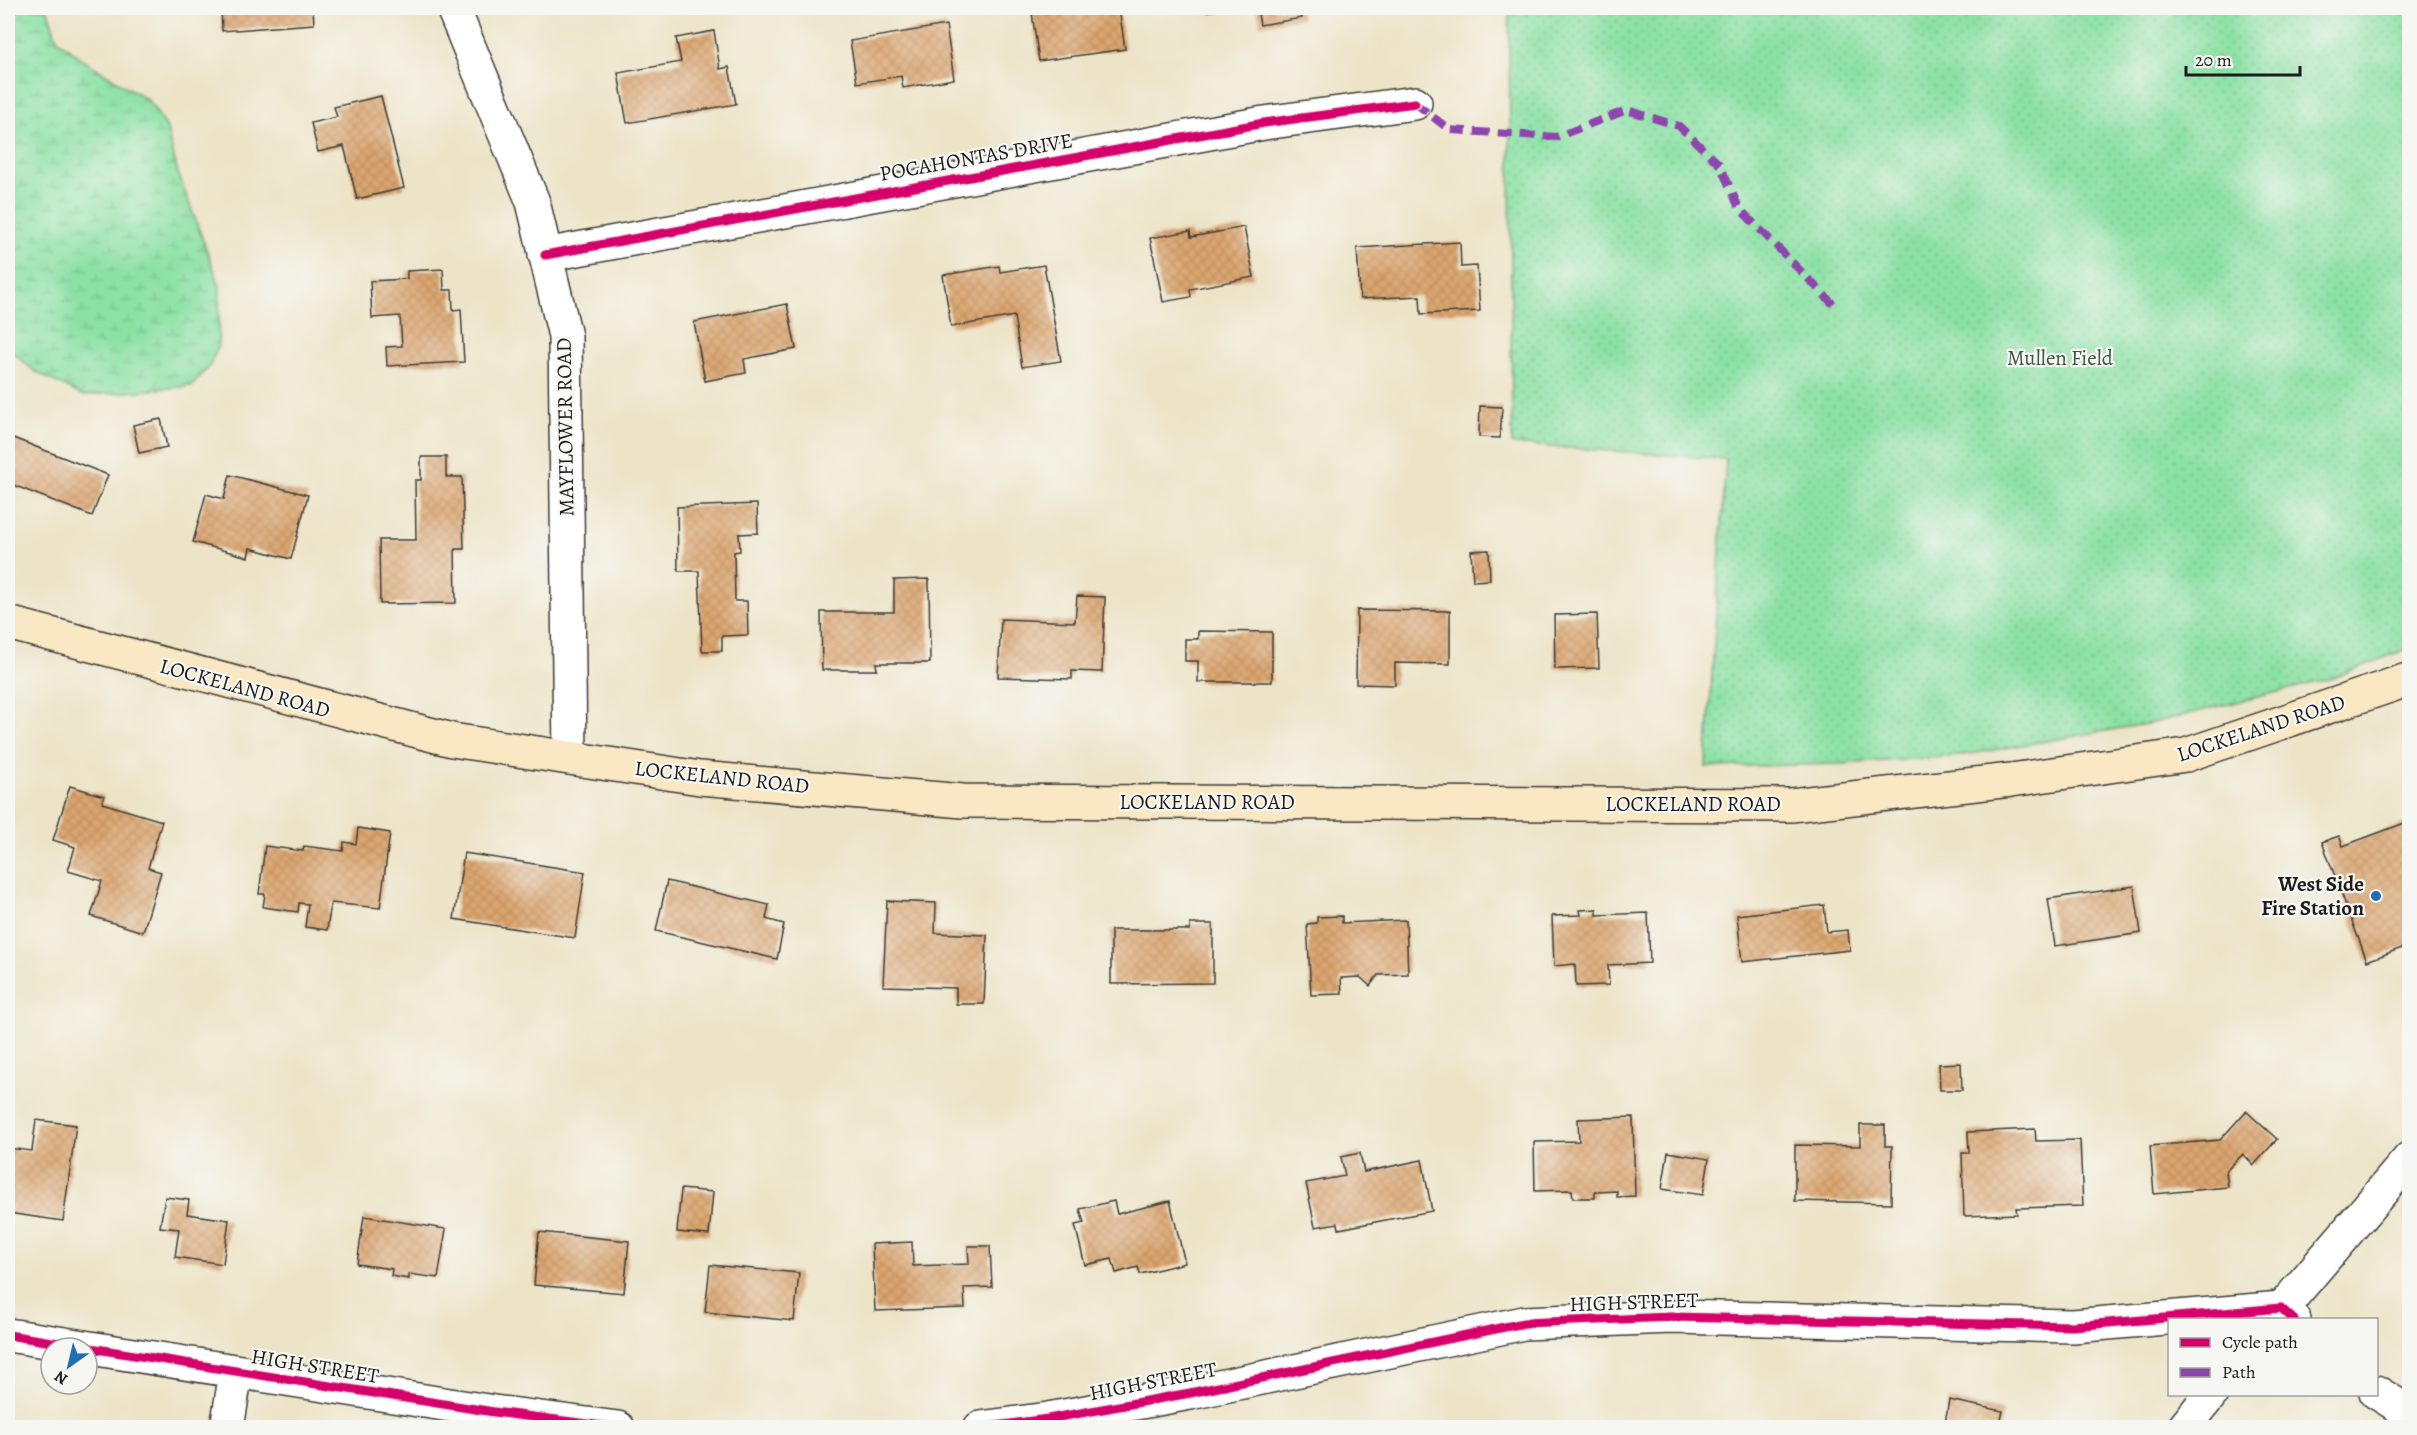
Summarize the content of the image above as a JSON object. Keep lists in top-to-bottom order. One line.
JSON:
{"streets":{"main road":["LOCKELAND ROAD"],"street":["POCAHONTAS DRIVE","MAYFLOWER ROAD","HIGH STREET"]},"crossings":[["POCAHONTAS DRIVE","MAYFLOWER ROAD"],["MAYFLOWER ROAD","LOCKELAND ROAD"]],"parks":["Mullen Field"],"places":["West Side Fire Station"],"legend":["Cycle path","Path"],"scale_bar":"20 m","north":"bottom left"}
